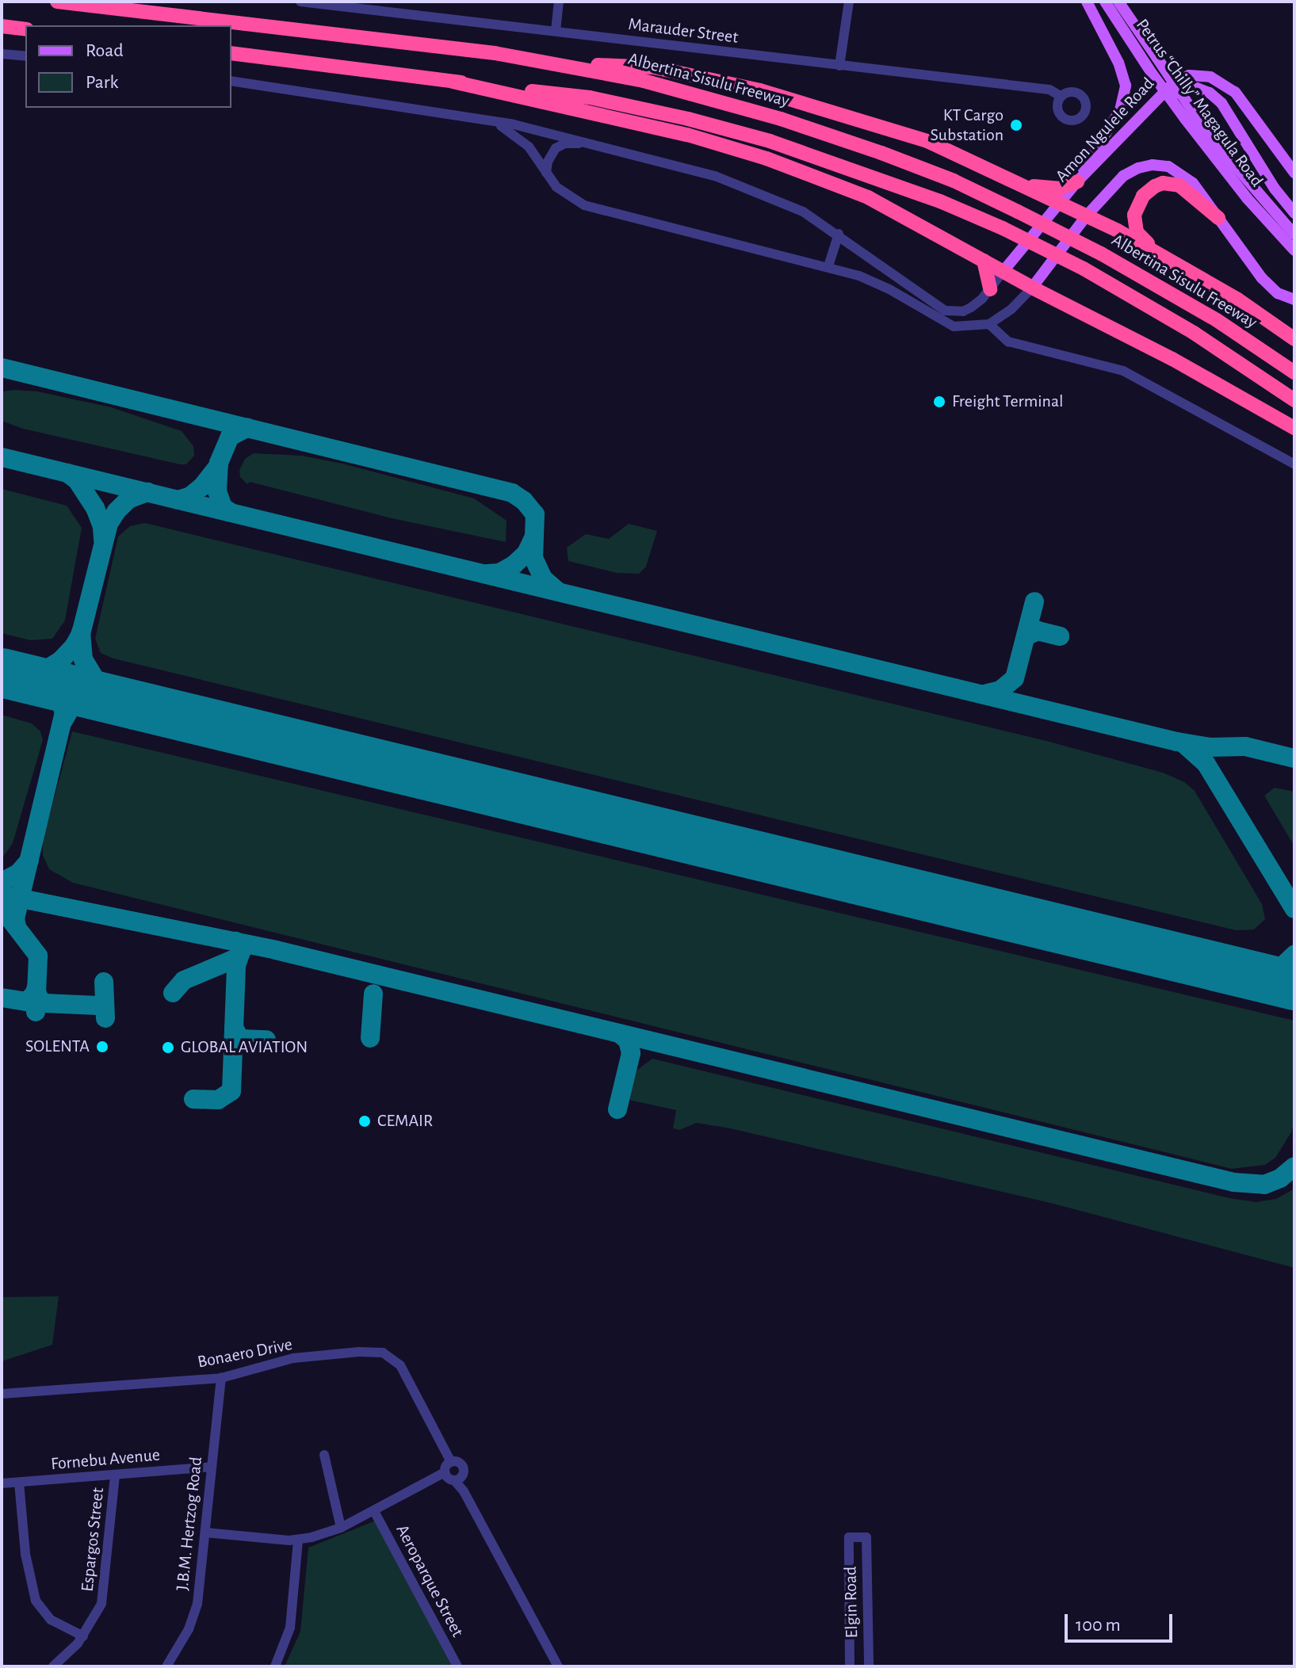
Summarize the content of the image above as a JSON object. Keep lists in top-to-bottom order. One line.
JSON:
{"streets":{"highway":["Albertina Sisulu Freeway"],"main road":["Petrus “Chilly” Magagula Road","Amon Ngulele Road"],"street":["Marauder Street","Bonaero Drive","Fornebu Avenue","J.B.M. Hertzog Road","Espargos Street","Aeroparque Street","Elgin Road"]},"crossings":[["Bonaero Drive","J.B.M. Hertzog Road"],["Fornebu Avenue","J.B.M. Hertzog Road"],["Fornebu Avenue","Espargos Street"]],"places":["KT Cargo Substation","Freight Terminal","SOLENTA","GLOBAL AVIATION","CEMAIR"],"legend":["Road","Park"],"scale_bar":"100 m"}
